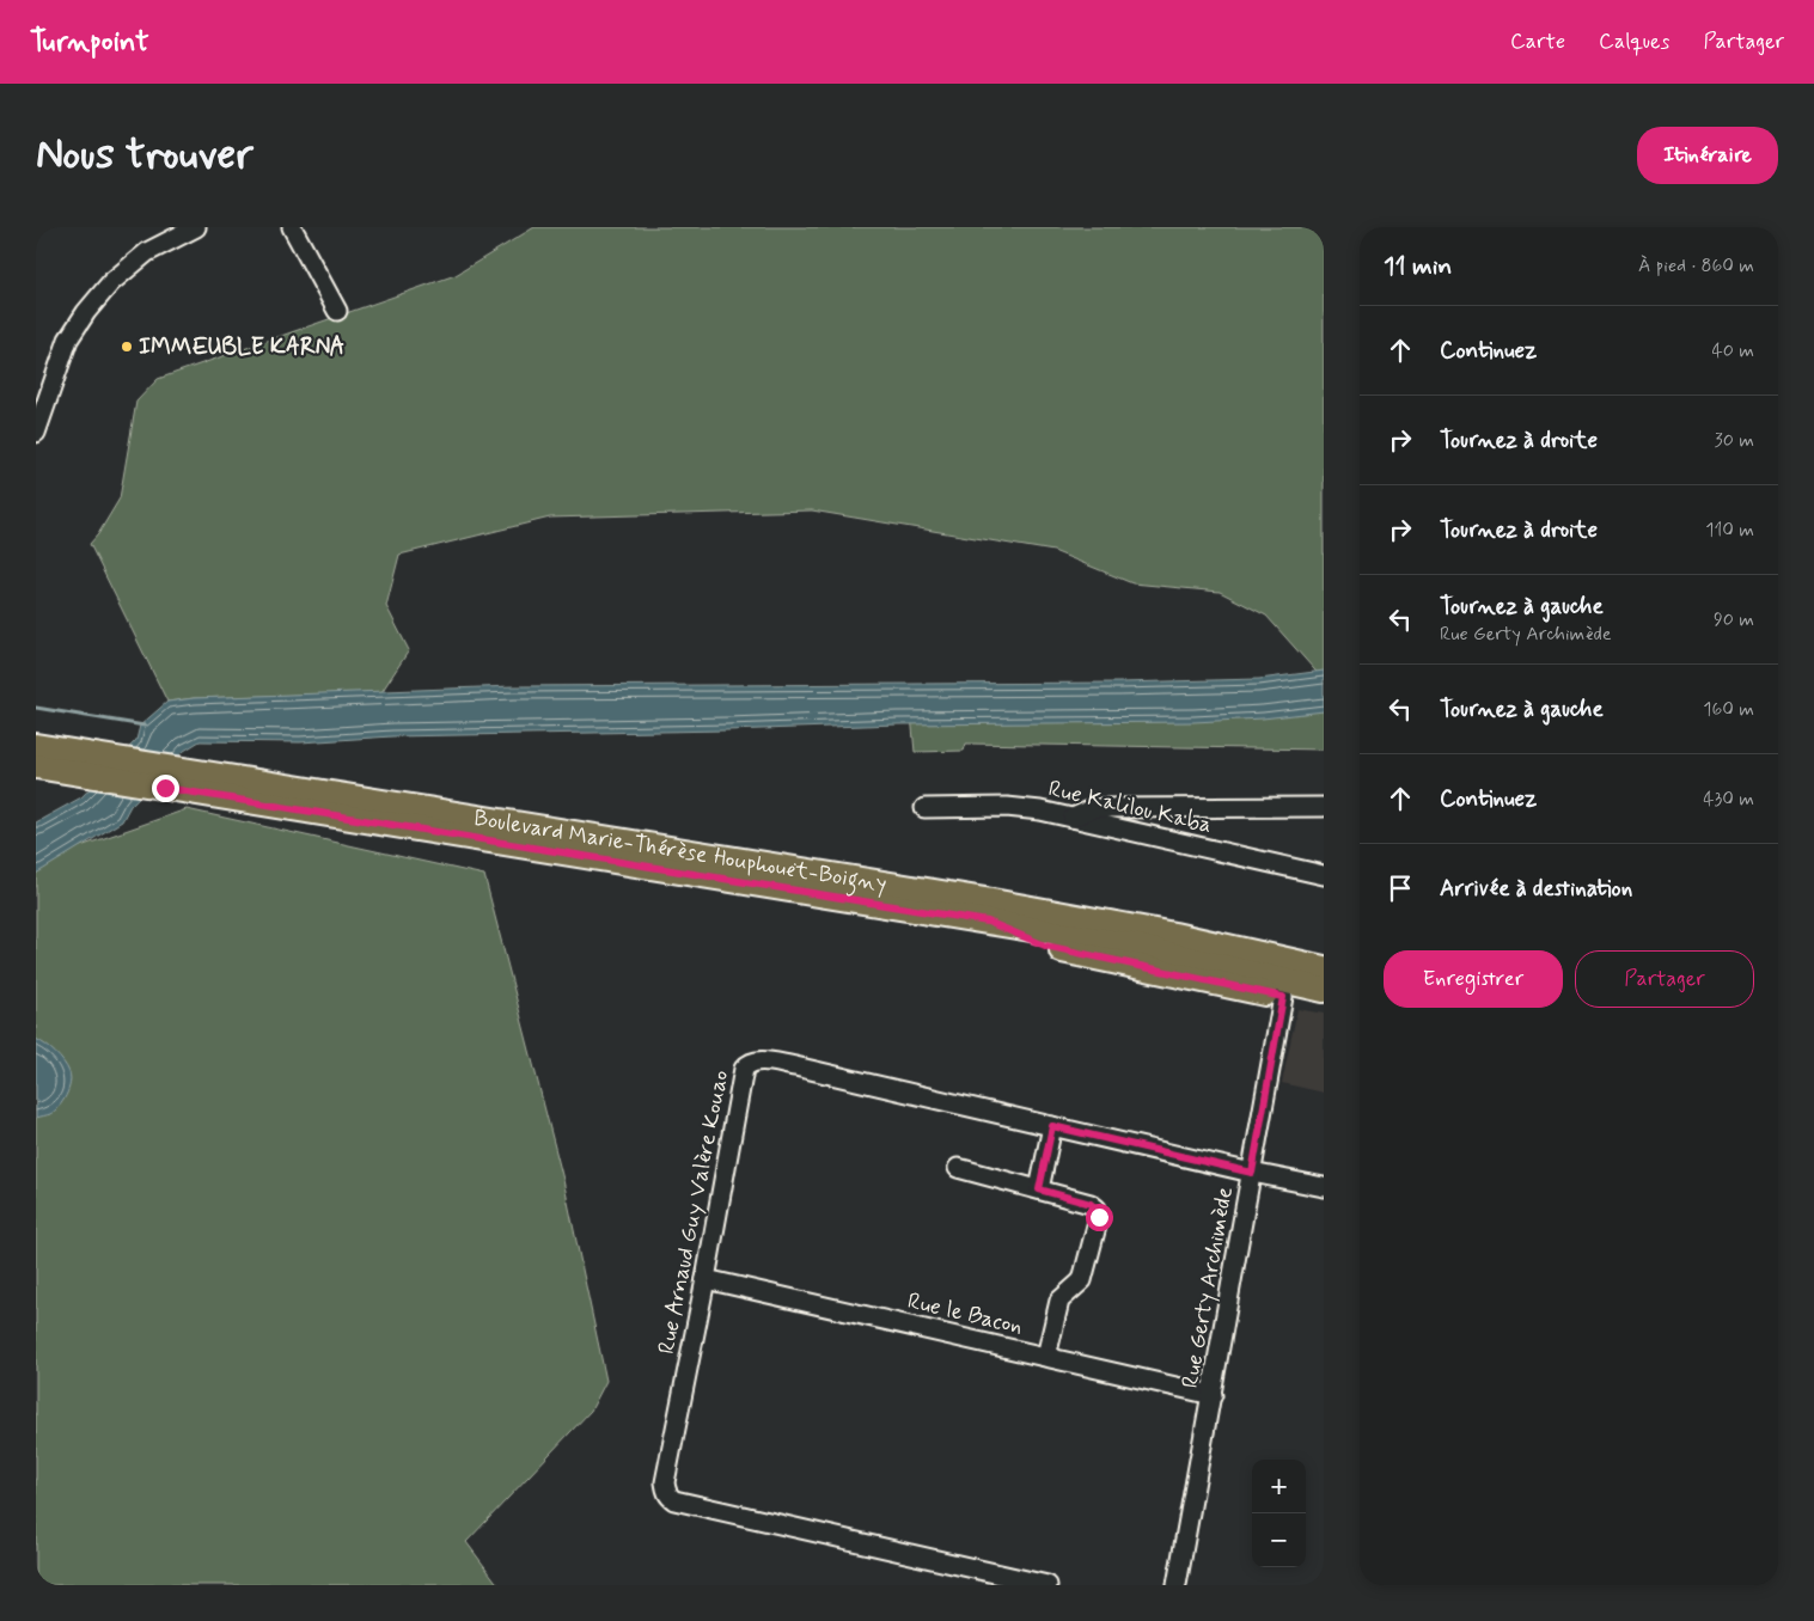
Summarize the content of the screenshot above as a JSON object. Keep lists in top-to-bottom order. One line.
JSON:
{"streets":{"main road":["Boulevard Marie-Thérèse Houphouët-Boigny"],"street":["Rue Kalilou Kaba","Rue Arnaud Guy Valère Kouao","Rue Gerty Archimède","Rue le Bacon"]},"crossings":[["Rue Arnaud Guy Valère Kouao","Rue Gerty Archimède"],["Rue Arnaud Guy Valère Kouao","Rue le Bacon"],["Rue Gerty Archimède","Rue le Bacon"]],"places":["IMMEUBLE KARNA"],"page":{"header":"Turnpoint","nav":["Carte","Calques","Partager"],"buttons":["Itinéraire",["Enregistrer","Partager"]],"title":"Nous trouver","heading":["11 min","À pied · 860 m"],"list":[["Continuez","40 m"],["Tournez à droite","30 m"],["Tournez à droite","110 m"],["Tournez à gauche","Rue Gerty Archimède","90 m"],["Tournez à gauche","160 m"],["Continuez","430 m"],"Arrivée à destination"],"map_buttons":["+","−"]}}
